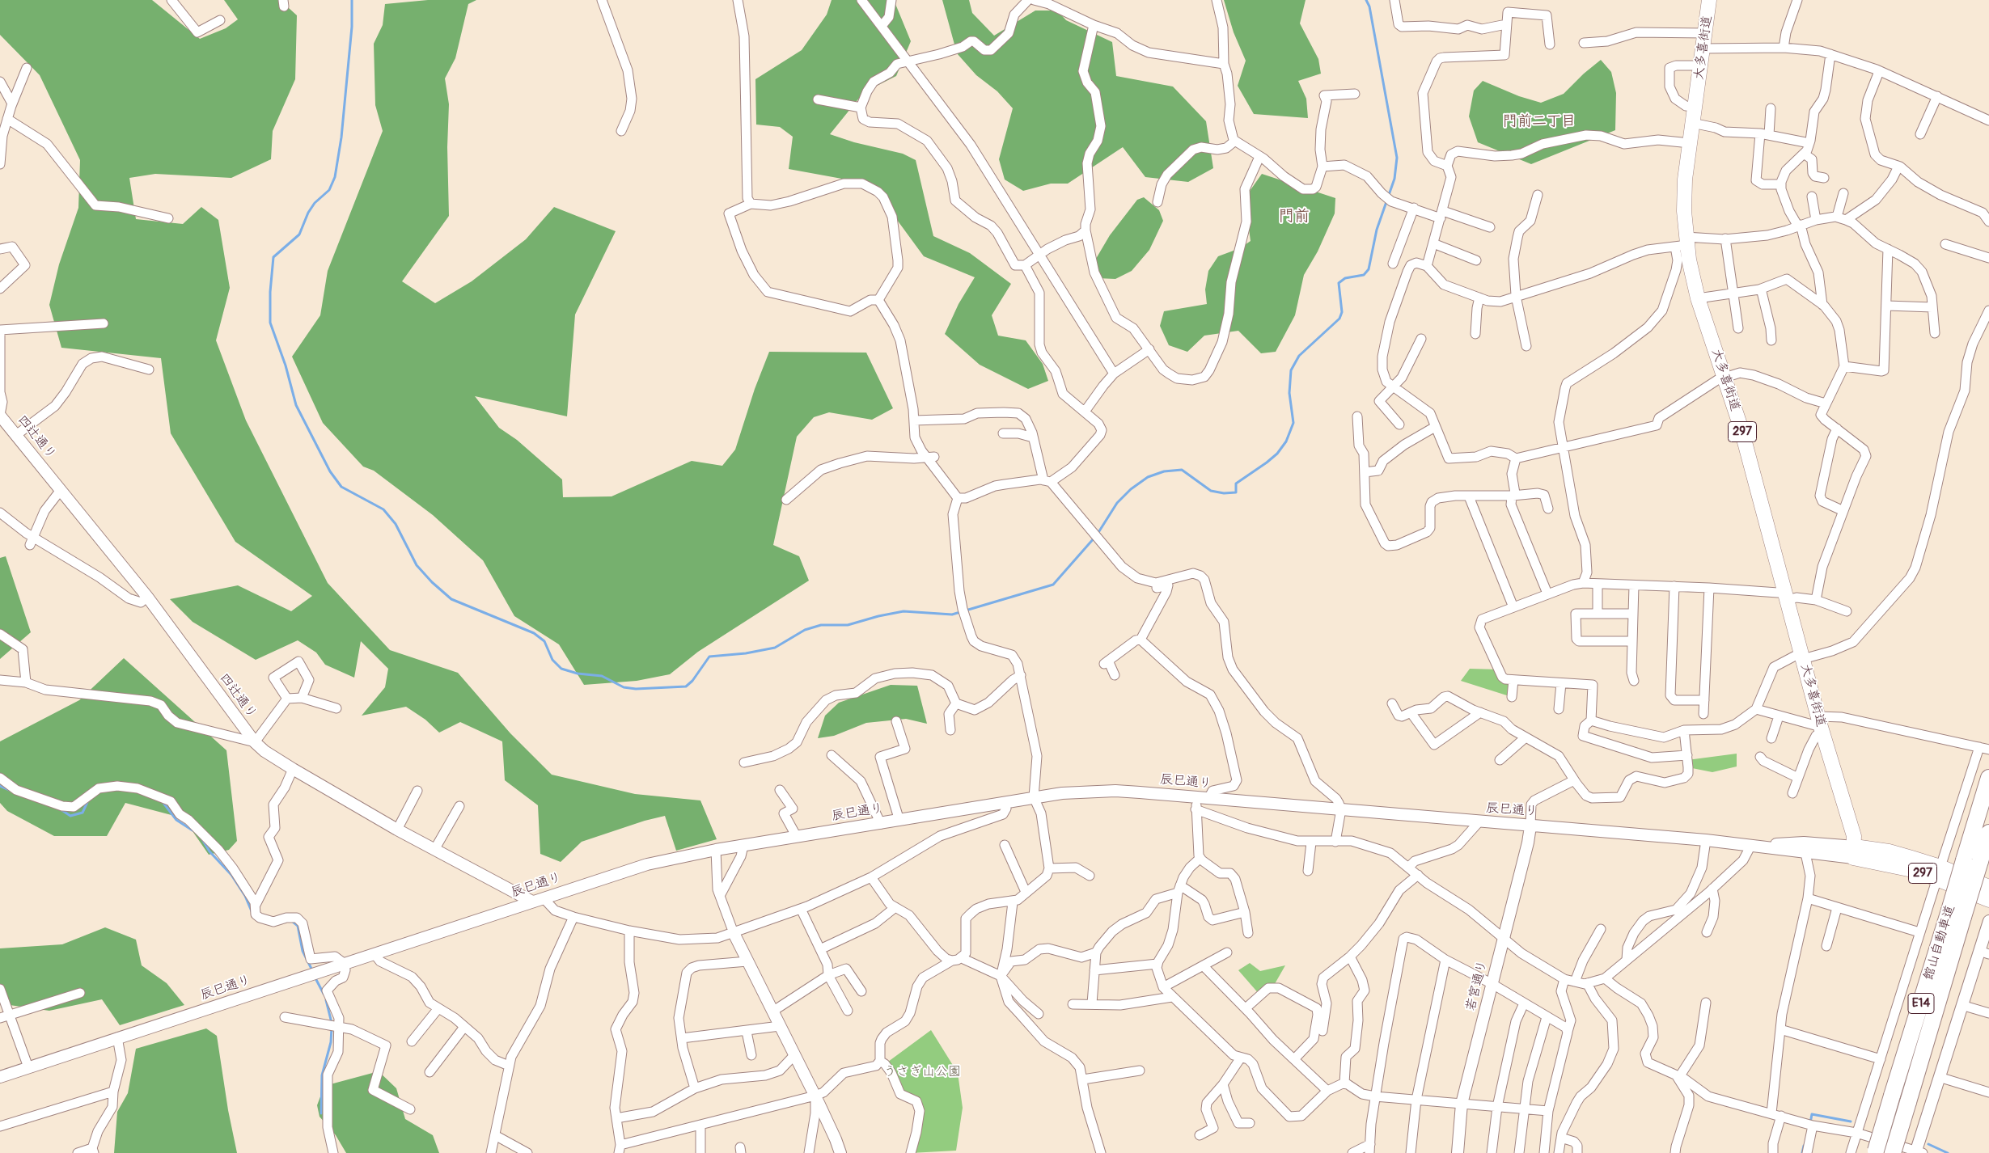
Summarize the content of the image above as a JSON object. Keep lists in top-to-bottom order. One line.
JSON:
{"streets":{"highway":["大多喜街道","297","館山自動車道","E14"],"street":["四辻通り","辰巳通り","若宮通り"]},"crossings":[["大多喜街道","297"],["大多喜街道","辰巳通り"],["297","辰巳通り"],["四辻通り","辰巳通り"],["辰巳通り","若宮通り"]],"districts":["門前二丁目","門前"],"parks":["うさぎ山公園"]}
